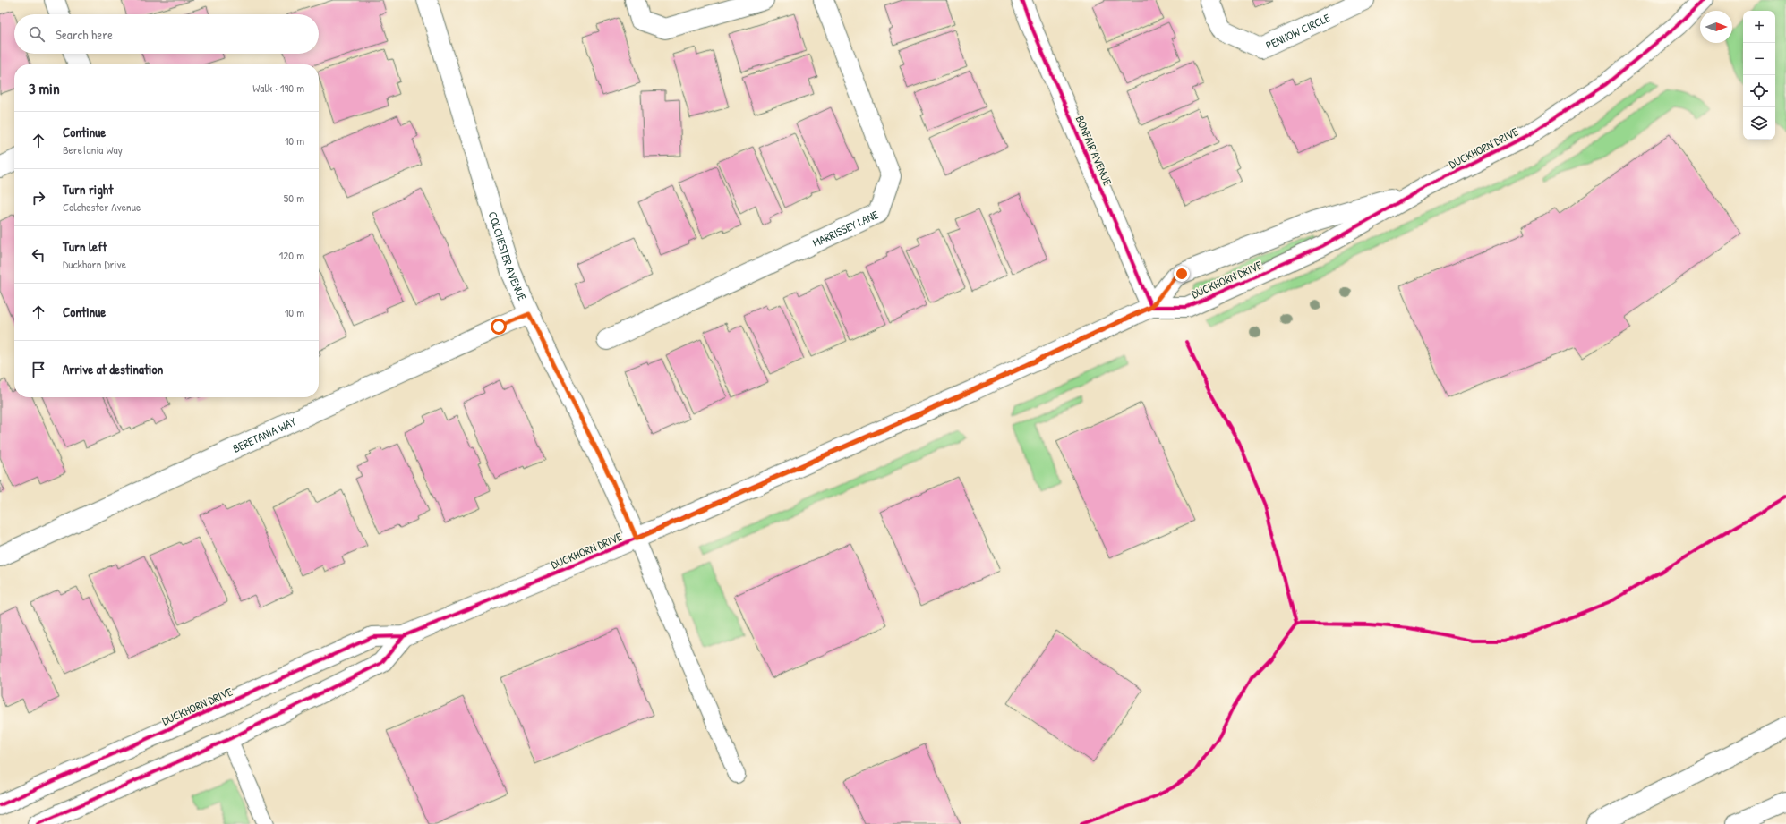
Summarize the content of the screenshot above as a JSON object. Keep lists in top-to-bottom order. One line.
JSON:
{"streets":{"main road":["PENHOW CIRCLE","DUCKHORN DRIVE","BONFAIR AVENUE","MARRISSEY LANE","COLCHESTER AVENUE","BERETANIA WAY"]},"crossings":[["DUCKHORN DRIVE","BONFAIR AVENUE"],["DUCKHORN DRIVE","COLCHESTER AVENUE"],["COLCHESTER AVENUE","BERETANIA WAY"]],"north":"right","page":{"map_buttons":["+","−"],"search":"Search here","heading":["3 min","Walk · 190 m"],"list":[["Continue","Beretania Way","10 m"],["Turn right","Colchester Avenue","50 m"],["Turn left","Duckhorn Drive","120 m"],["Continue","10 m"],"Arrive at destination"]}}
